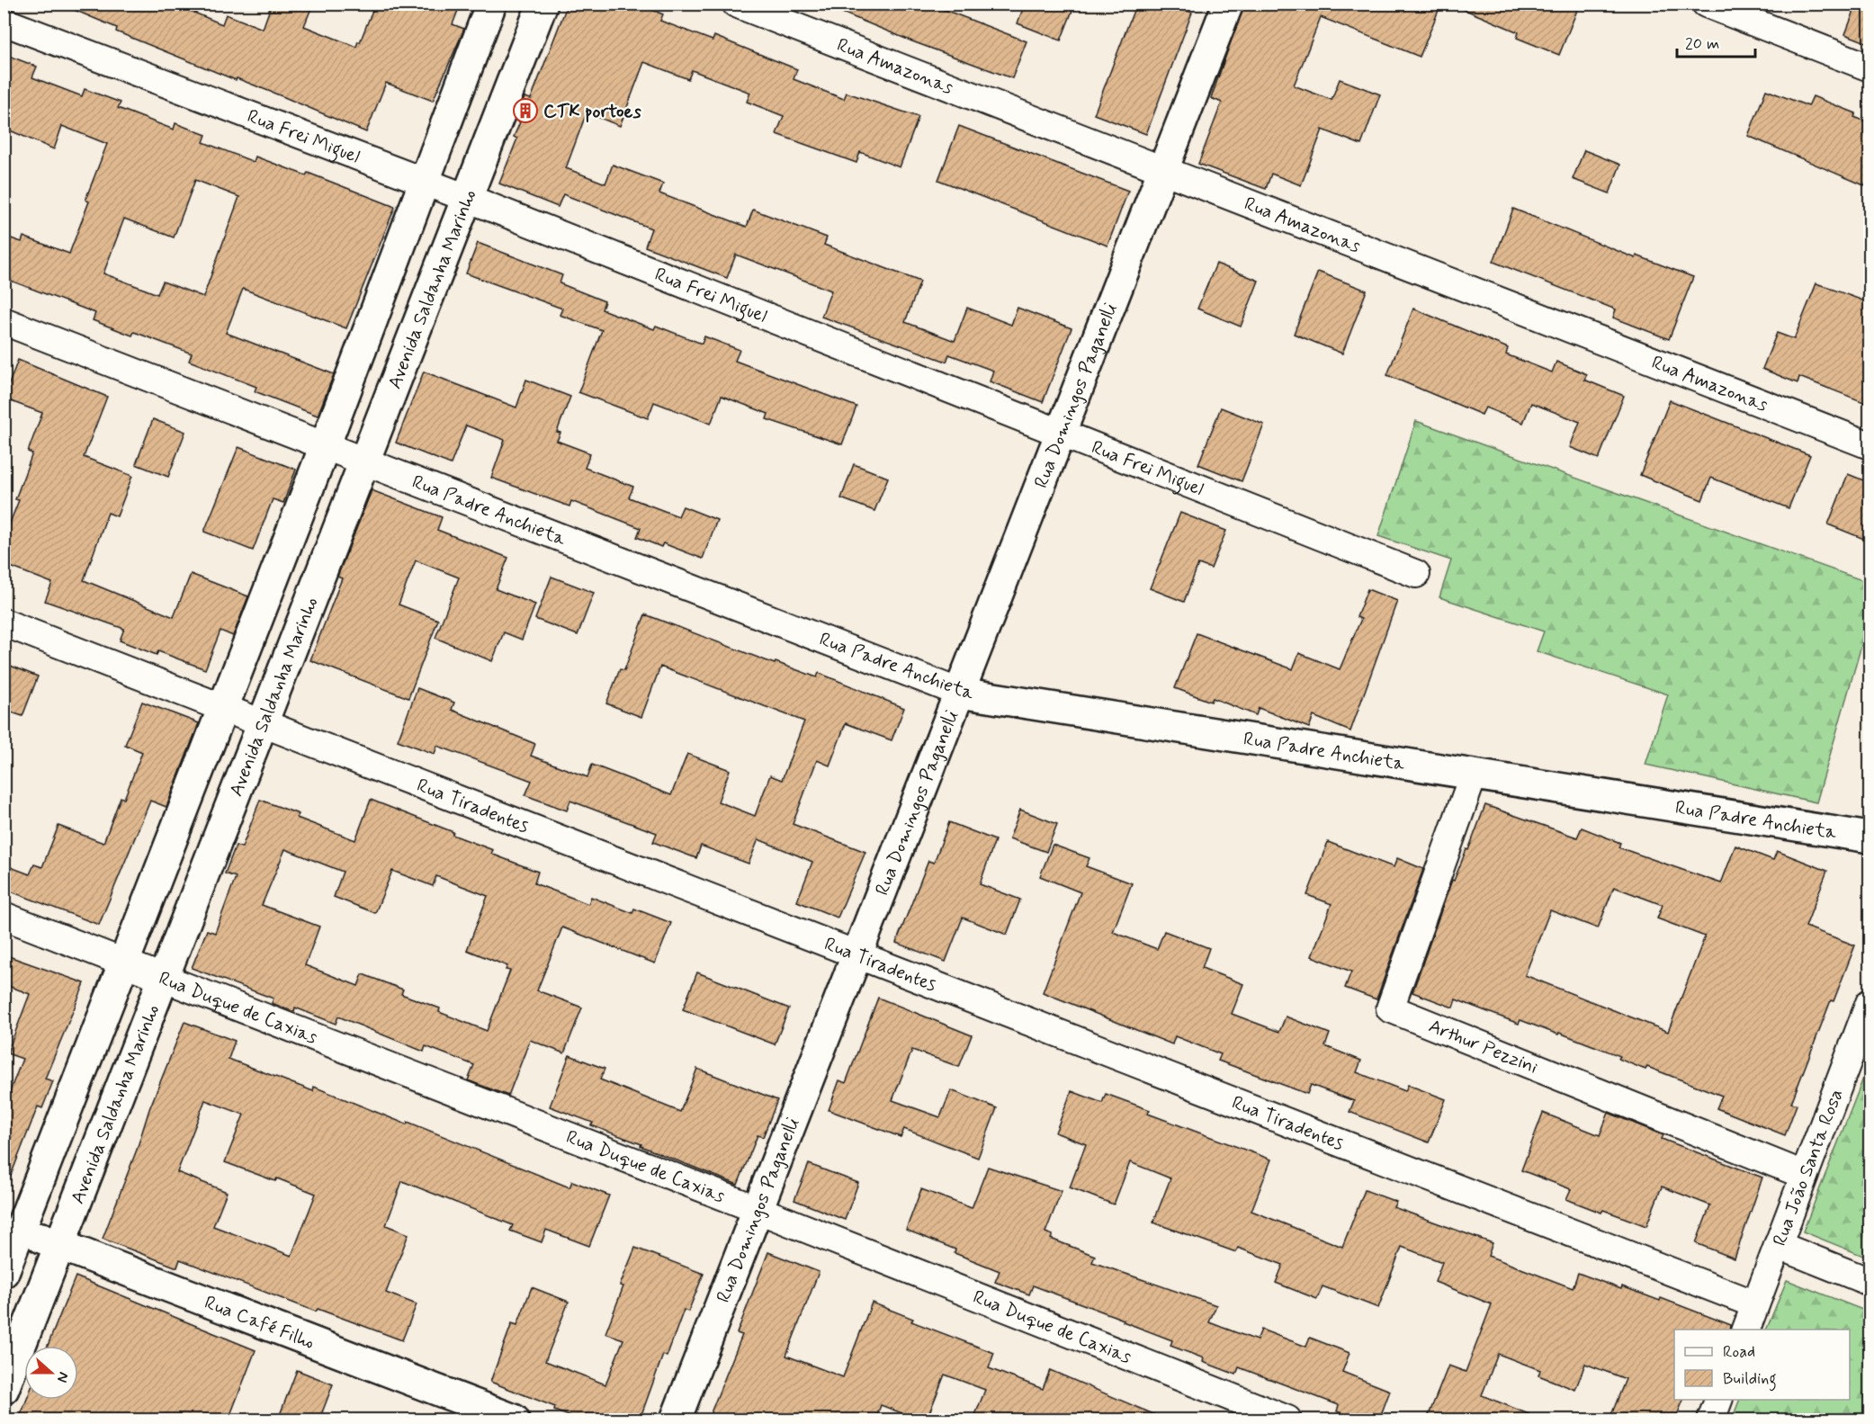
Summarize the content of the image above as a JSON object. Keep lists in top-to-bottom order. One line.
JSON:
{"streets":{"street":["Rua Amazonas","Rua Frei Miguel","Avenida Saldanha Marinho","Rua Domingos Paganelli","Rua Padre Anchieta","Rua Tiradentes","Rua Duque de Caxias","Arthur Pezzini","Rua João Santa Rosa","Rua Café Filho"]},"crossings":[["Rua Amazonas","Rua Domingos Paganelli"],["Rua Frei Miguel","Avenida Saldanha Marinho"],["Rua Frei Miguel","Rua Domingos Paganelli"],["Avenida Saldanha Marinho","Rua Padre Anchieta"],["Avenida Saldanha Marinho","Rua Tiradentes"],["Avenida Saldanha Marinho","Rua Duque de Caxias"],["Avenida Saldanha Marinho","Rua Café Filho"],["Rua Domingos Paganelli","Rua Padre Anchieta"],["Rua Domingos Paganelli","Rua Tiradentes"],["Rua Domingos Paganelli","Rua Duque de Caxias"],["Rua Padre Anchieta","Arthur Pezzini"],["Rua Tiradentes","Rua João Santa Rosa"],["Arthur Pezzini","Rua João Santa Rosa"]],"places":{"building":["CTK portoes"]},"legend":["Road","Building"],"scale_bar":"20 m","north":"right"}
